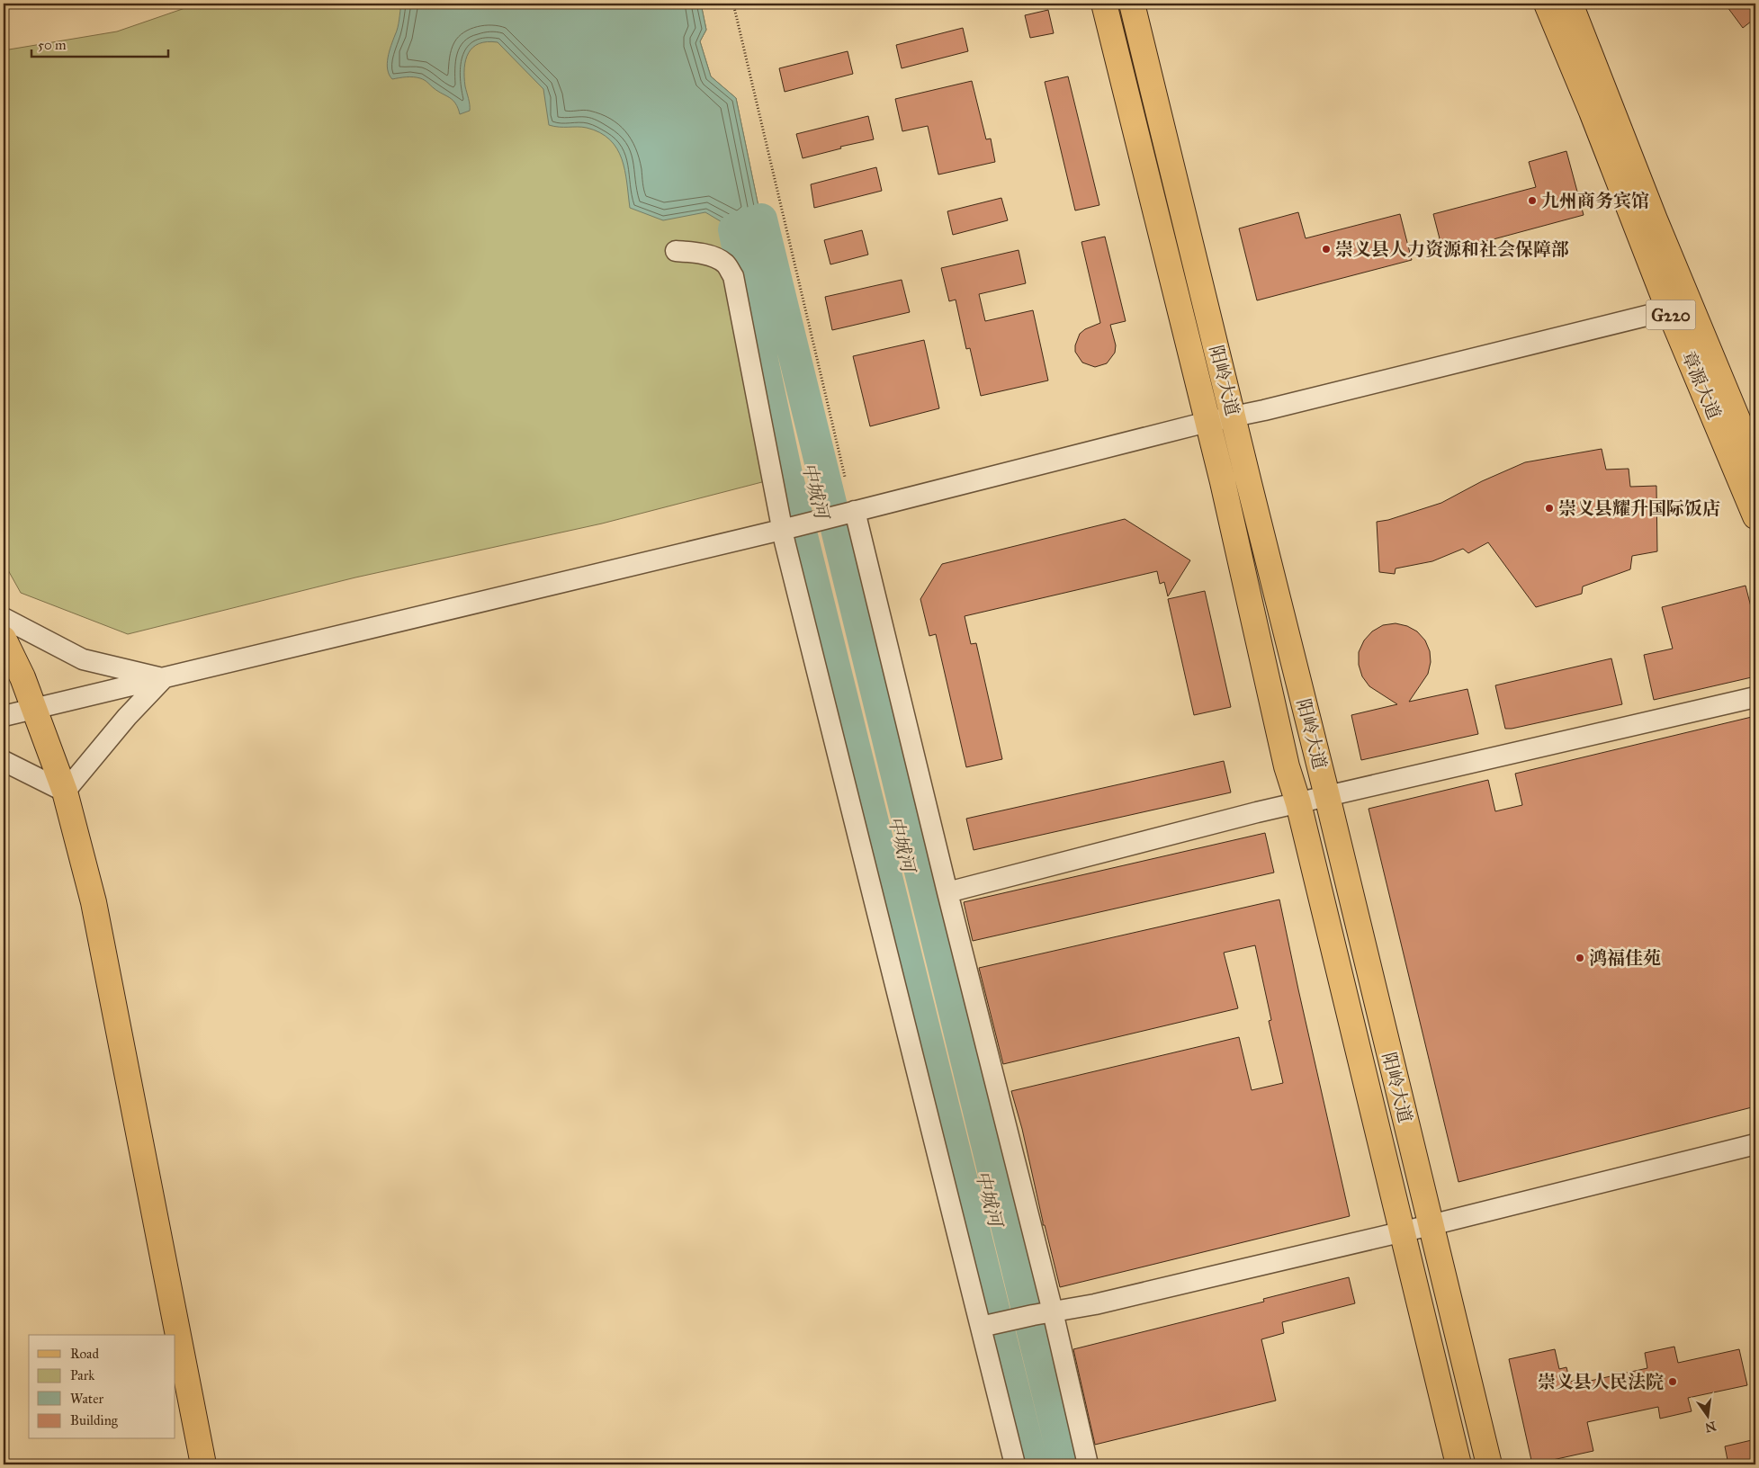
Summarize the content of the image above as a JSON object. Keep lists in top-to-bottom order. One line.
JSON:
{"streets":{"main road":["G220","阳岭大道","章源大道"]},"water":["中城河"],"places":["九州商务宾馆","崇义县人力资源和社会保障部","崇义县耀升国际饭店","鸿福佳苑","崇义县人民法院"],"legend":["Road","Park","Water","Building"],"scale_bar":"50 m","north":"bottom"}
